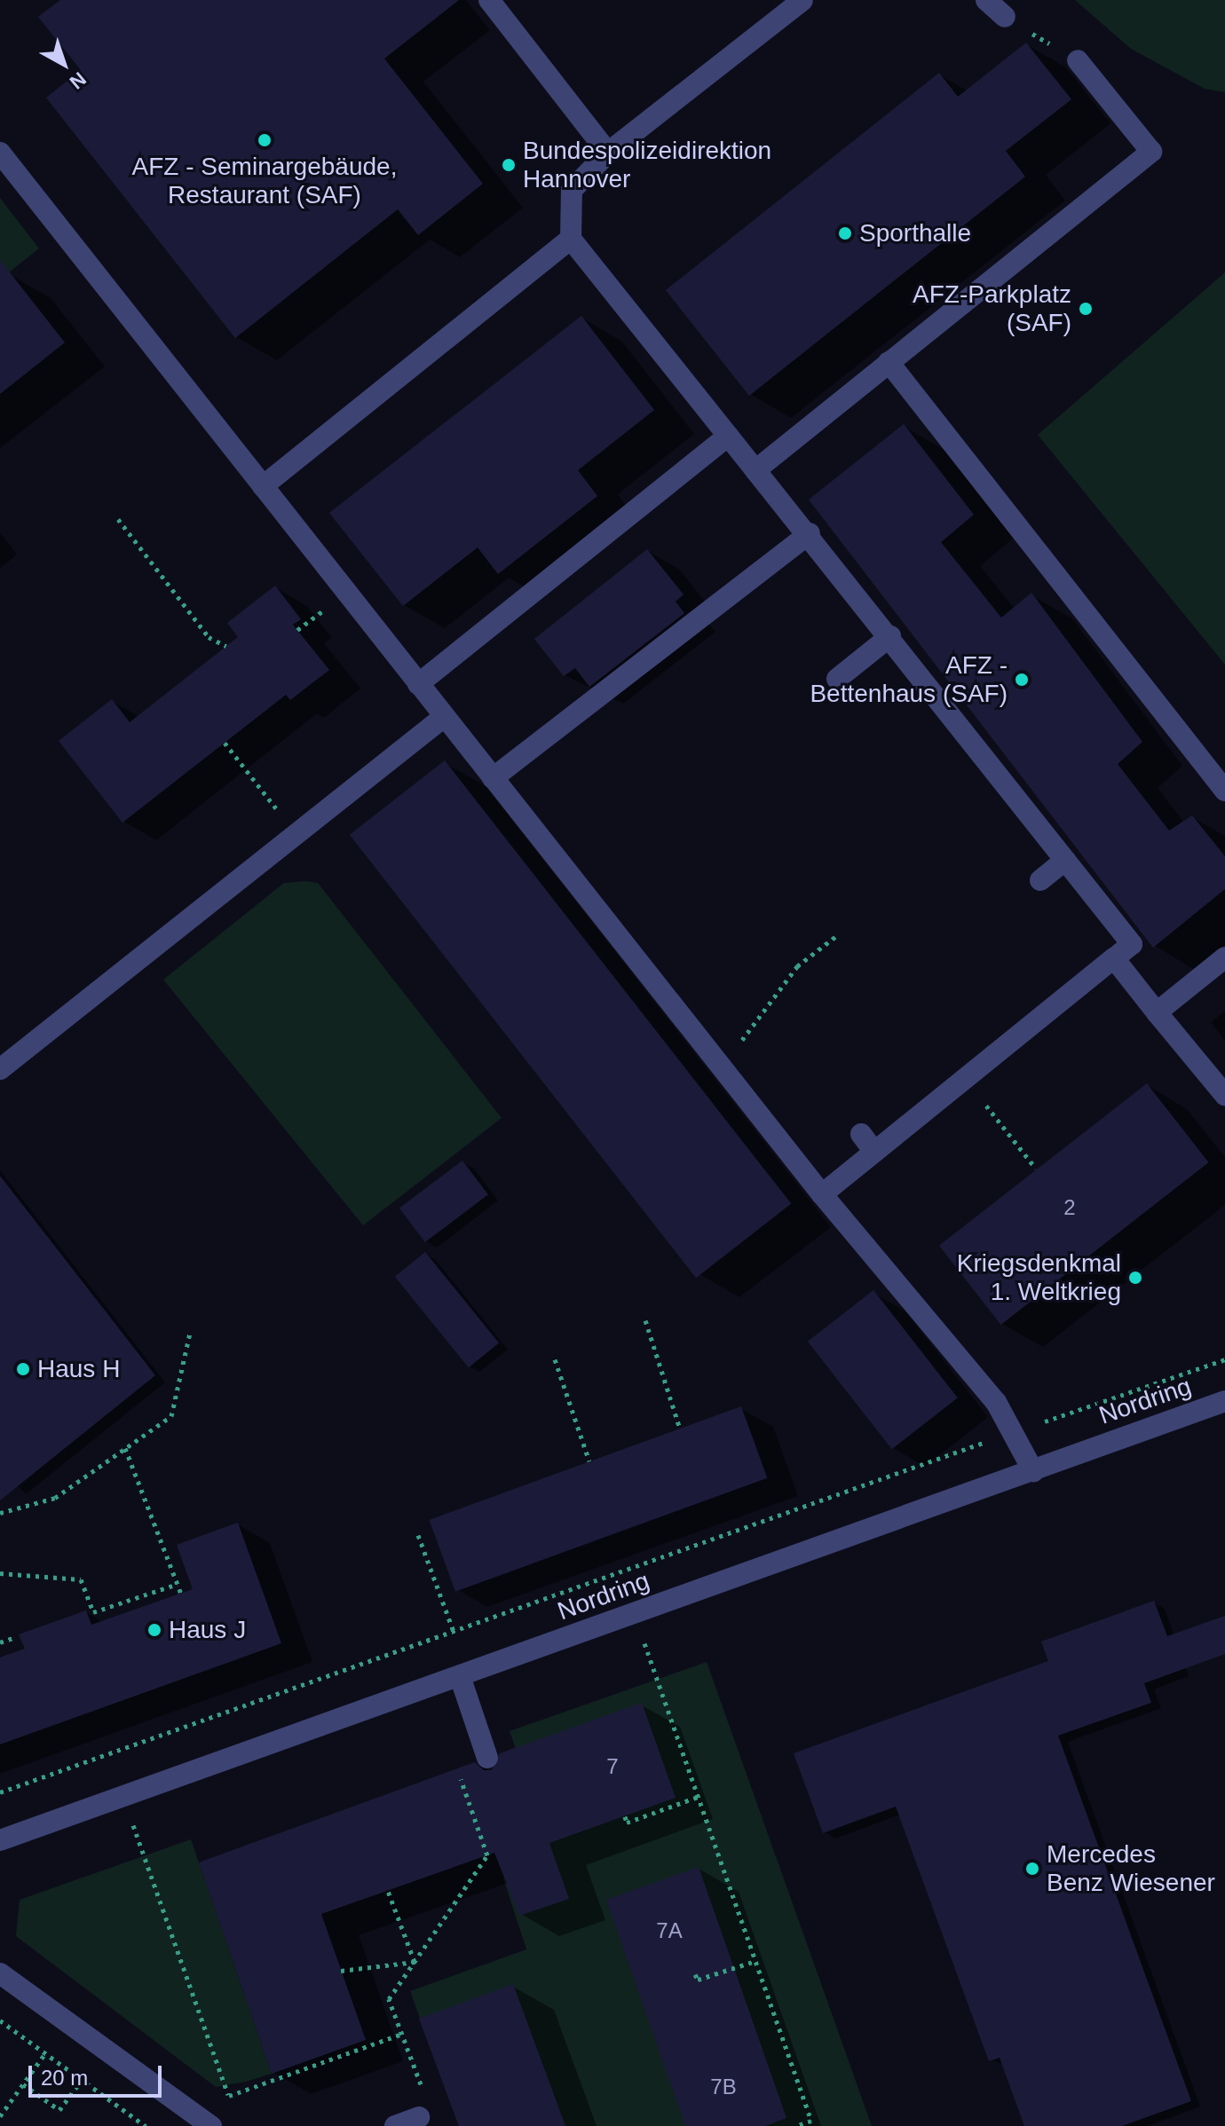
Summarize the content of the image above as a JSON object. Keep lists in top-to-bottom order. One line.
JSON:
{"streets":{"street":["Nordring"]},"places":["AFZ - Seminargebäude, Restaurant (SAF)","Bundespolizeidirektion Hannover","Sporthalle","AFZ-Parkplatz (SAF)","AFZ - Bettenhaus (SAF)","Kriegsdenkmal 1. Weltkrieg","Haus H","Haus J","Mercedes Benz Wiesener"],"house_numbers":["2","7","7A","7B"],"scale_bar":"20 m","north":"bottom right"}
